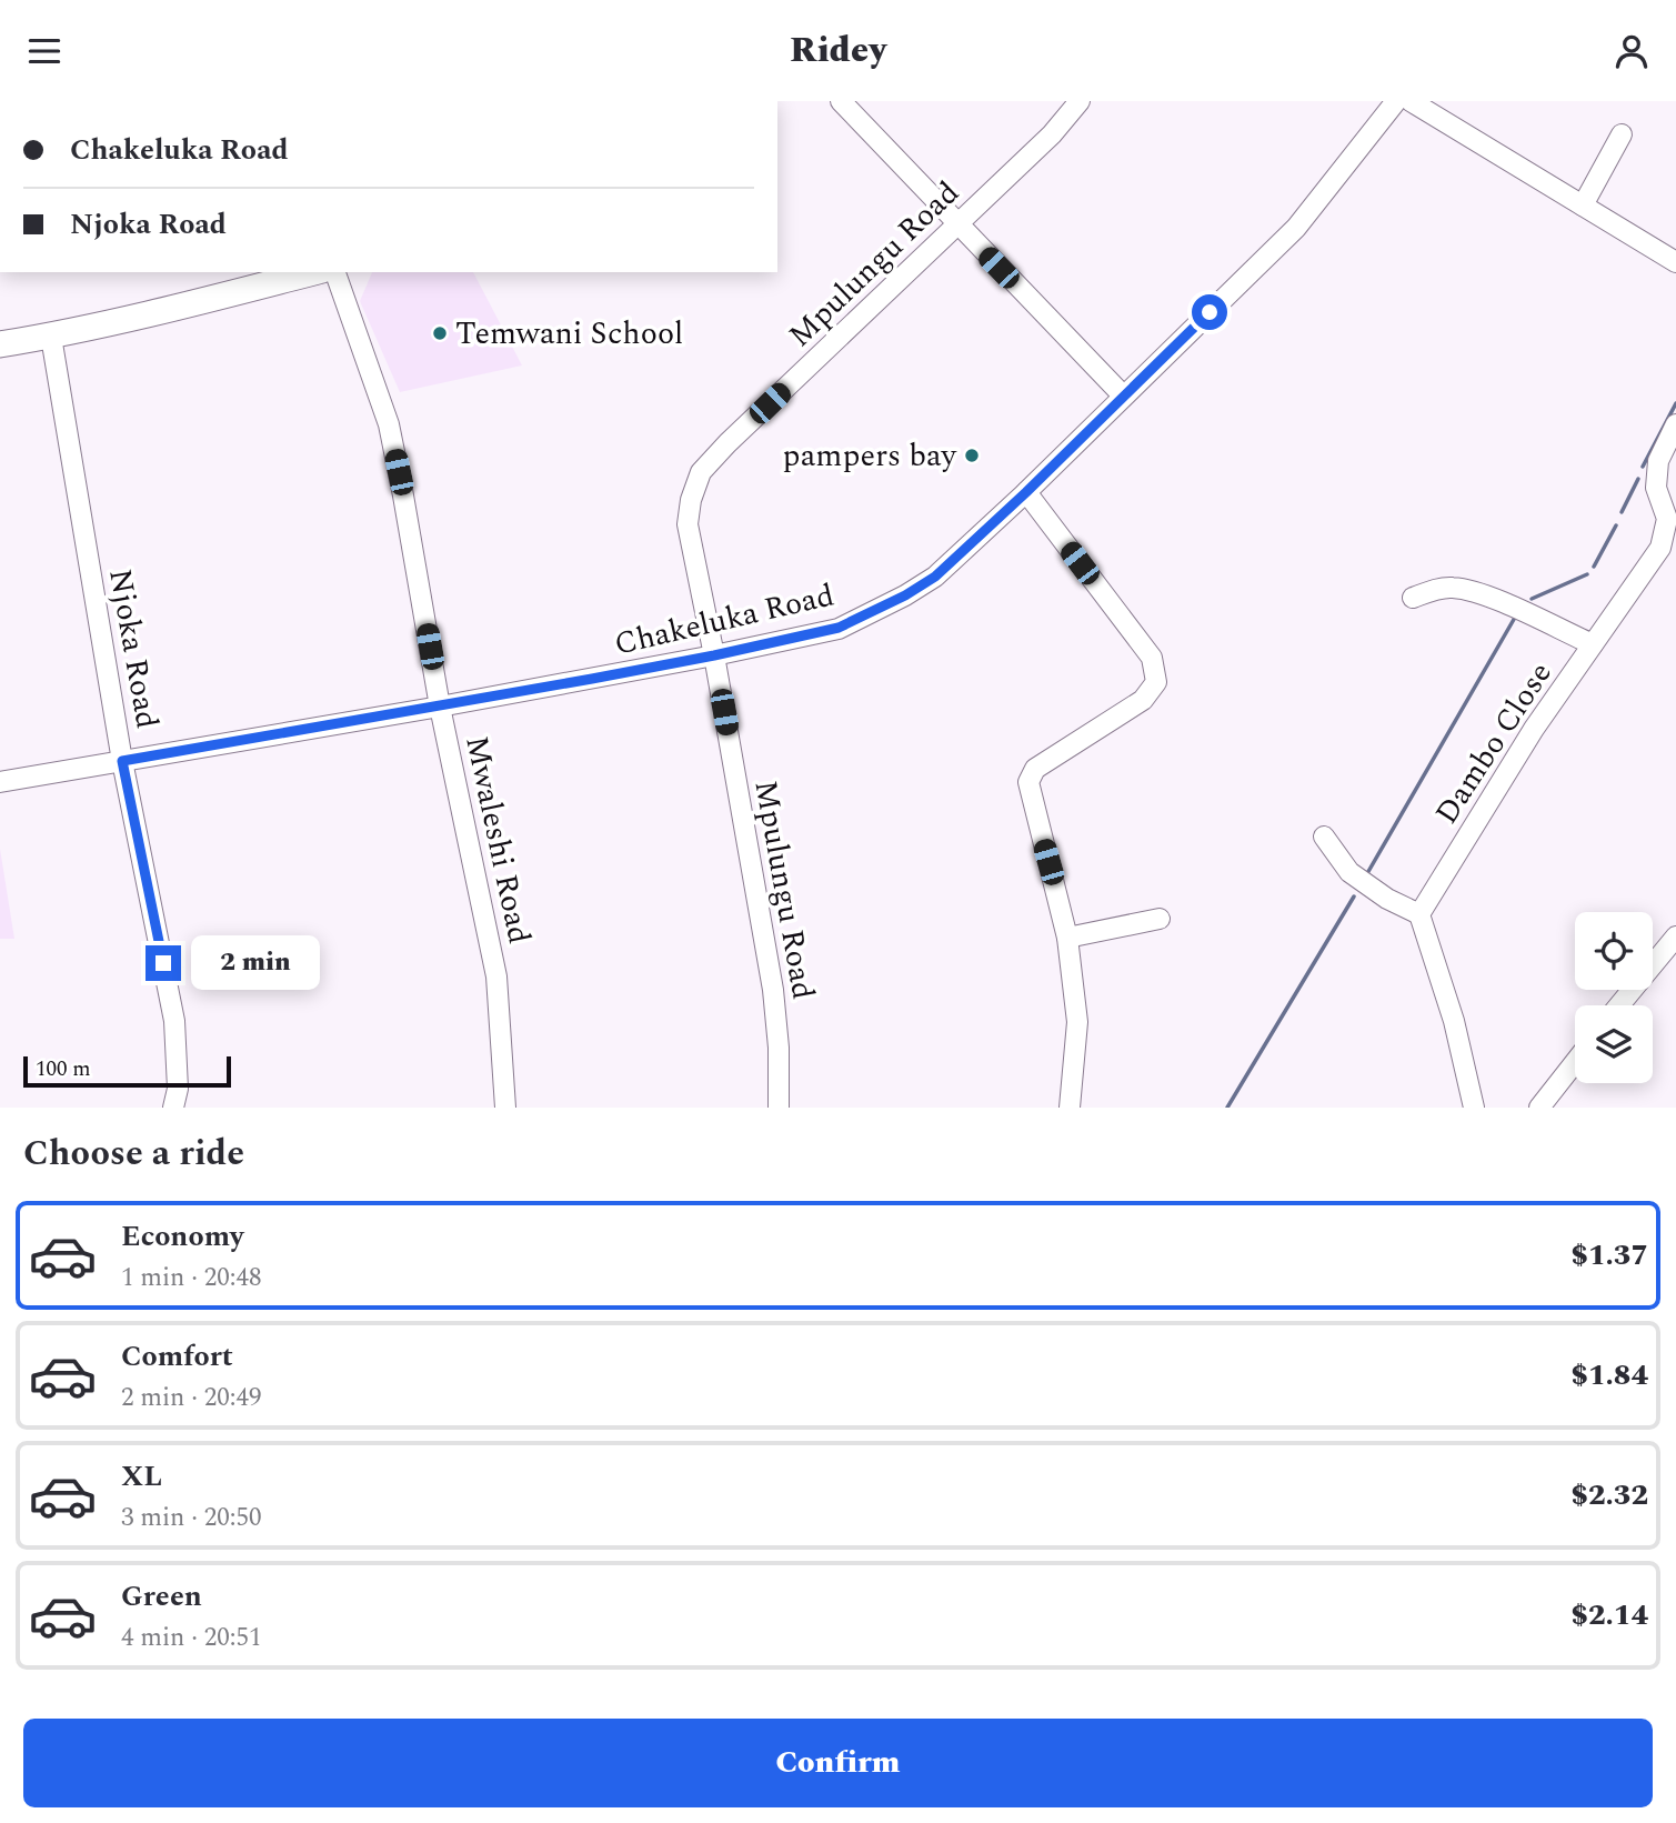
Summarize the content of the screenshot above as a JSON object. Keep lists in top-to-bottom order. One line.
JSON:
{"streets":{"street":["Mpulungu Road","Chakeluka Road","Njoka Road","Dambo Close","Mwaleshi Road"]},"crossings":[["Mpulungu Road","Chakeluka Road"],["Chakeluka Road","Njoka Road"],["Chakeluka Road","Mwaleshi Road"]],"places":["Temwani School","pampers bay"],"scale_bar":"100 m","page":{"header":"Ridey","banner":["Chakeluka Road","Njoka Road"],"bubble":"2 min","scale":"100 m","heading":"Choose a ride","list":[{"name":"Economy","note":"1 min · 20:48","value":"$1.37"},{"name":"Comfort","note":"2 min · 20:49","value":"$1.84"},{"name":"XL","note":"3 min · 20:50","value":"$2.32"},{"name":"Green","note":"4 min · 20:51","value":"$2.14"}],"buttons":"Confirm"}}
